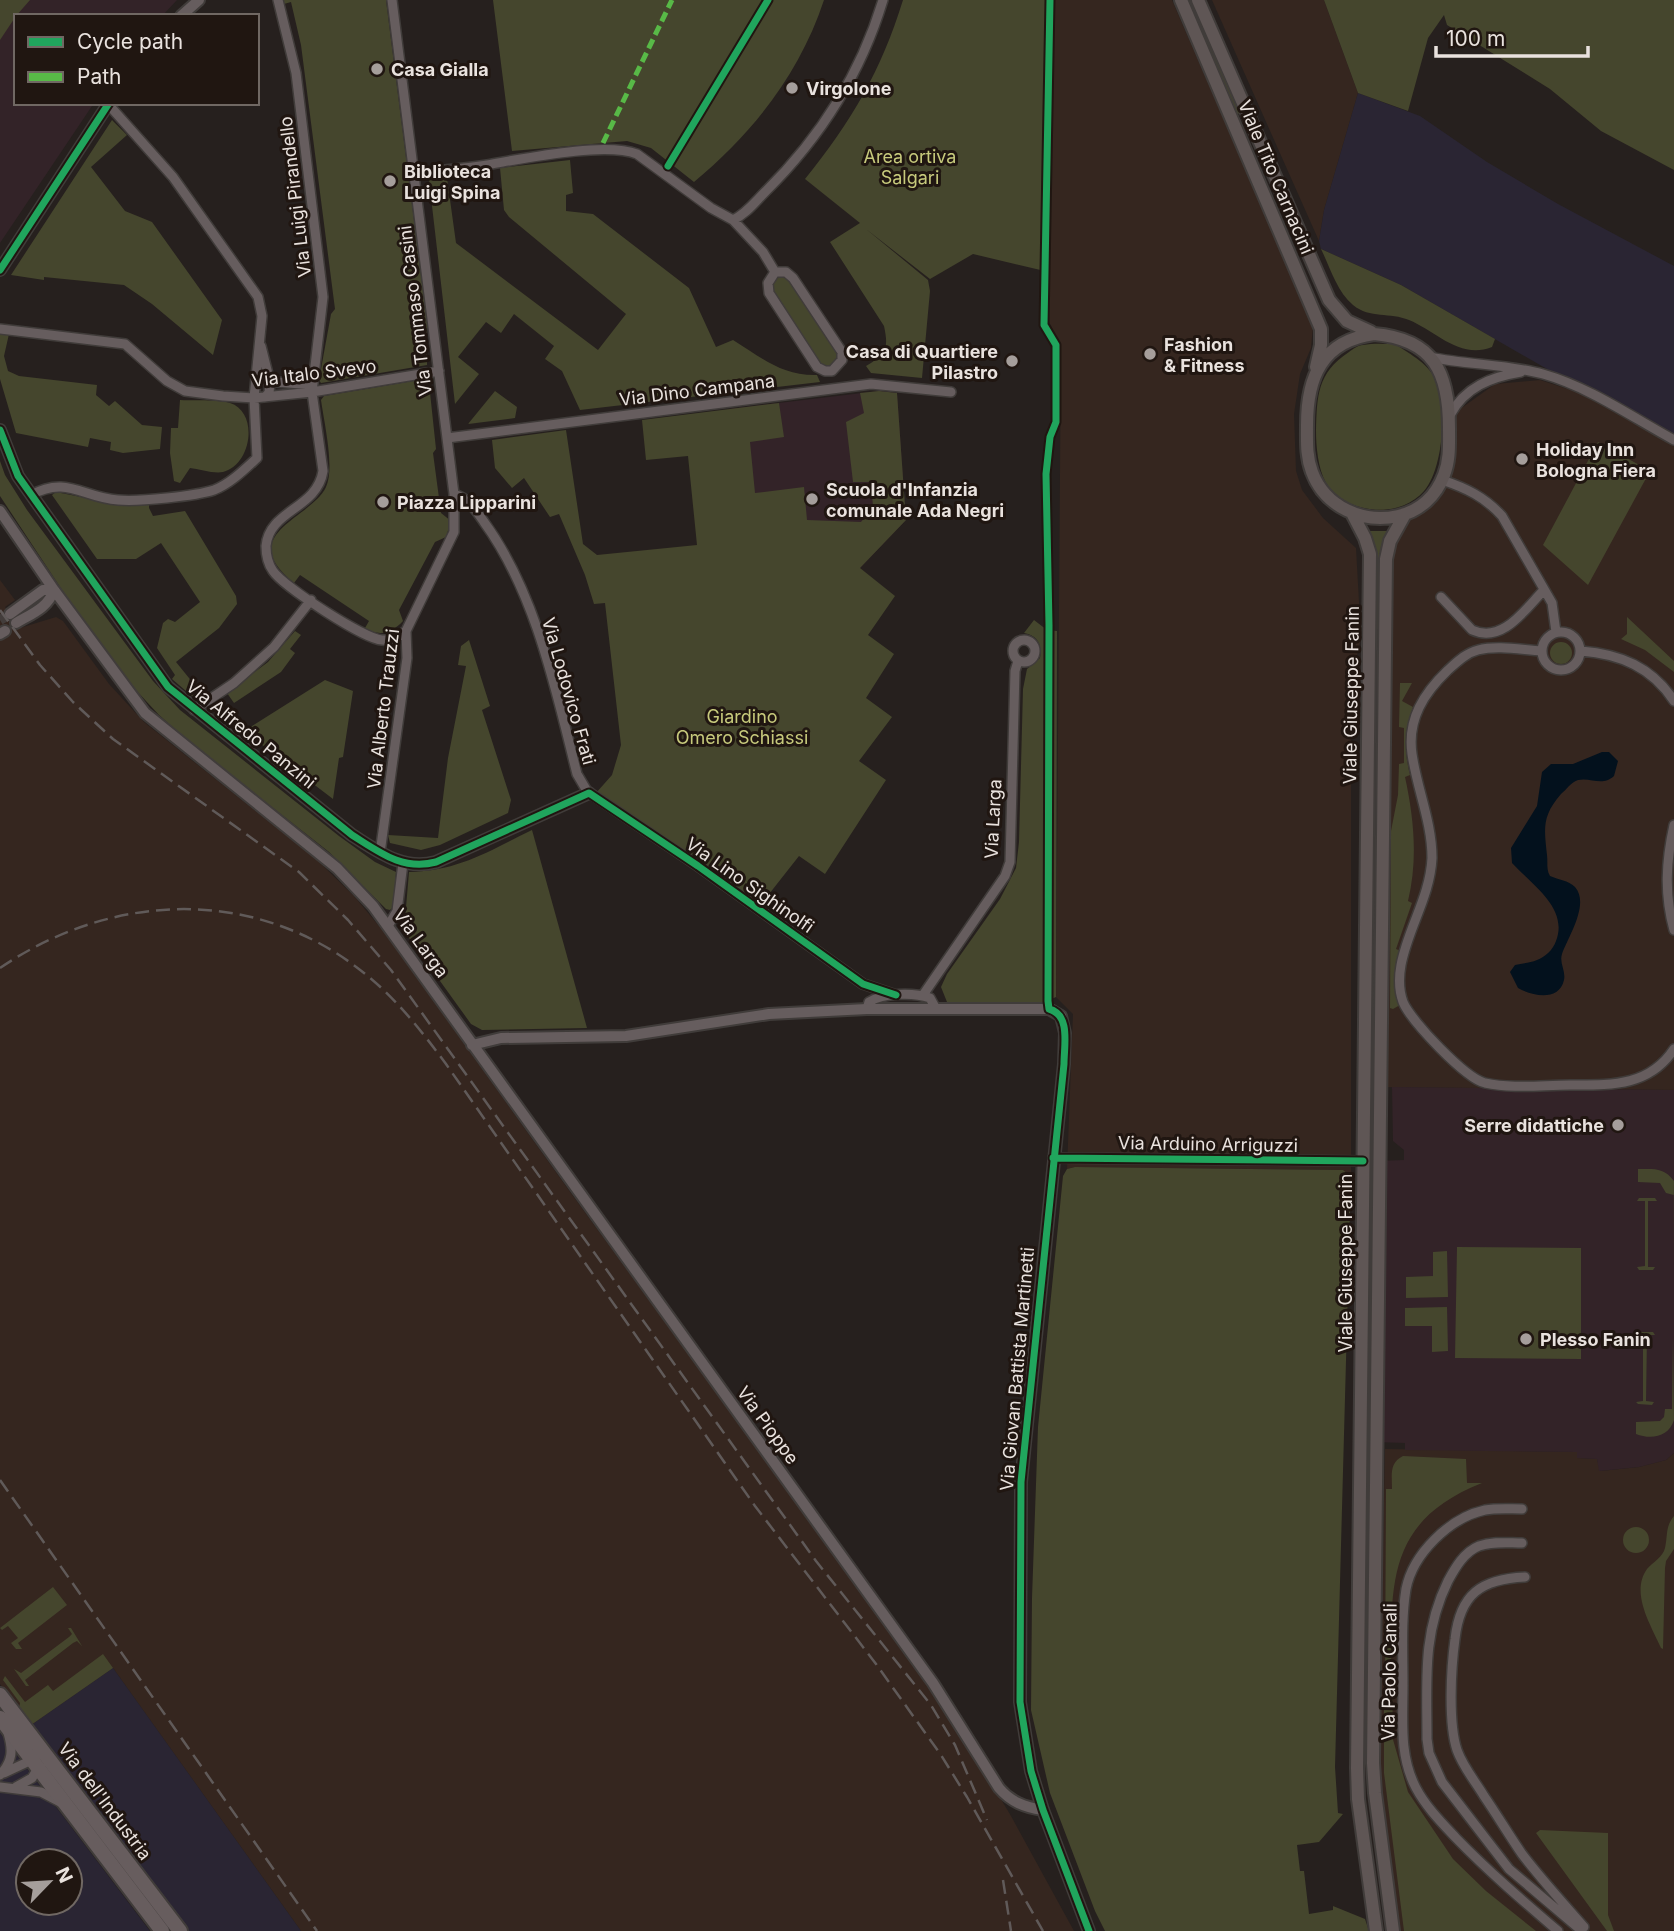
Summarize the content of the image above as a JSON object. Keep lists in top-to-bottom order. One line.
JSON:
{"streets":{"main road":["Viale Tito Carnacini","Viale Giuseppe Fanin","Via dell'Industria"],"street":["Via Luigi Pirandello","Via Tommaso Casini","Via Italo Svevo","Via Dino Campana","Via Lodovico Frati","Via Alberto Trauzzi","Via Alfredo Panzini","Via Larga","Via Lino Sighinolfi","Via Arduino Arriguzzi","Via Giovan Battista Martinetti","Via Pioppe","Via Paolo Canali"]},"crossings":[["Viale Tito Carnacini","Viale Giuseppe Fanin"],["Via Luigi Pirandello","Via Italo Svevo"],["Via Tommaso Casini","Via Italo Svevo"],["Via Tommaso Casini","Via Dino Campana"],["Via Tommaso Casini","Via Lodovico Frati"],["Via Tommaso Casini","Via Alberto Trauzzi"],["Via Lodovico Frati","Via Alberto Trauzzi"],["Via Lodovico Frati","Via Alfredo Panzini"],["Via Lodovico Frati","Via Lino Sighinolfi"],["Viale Giuseppe Fanin","Via Arduino Arriguzzi"],["Via Alberto Trauzzi","Via Alfredo Panzini"],["Via Alfredo Panzini","Via Lino Sighinolfi"],["Via Larga","Via Pioppe"],["Via Arduino Arriguzzi","Via Giovan Battista Martinetti"],["Via Giovan Battista Martinetti","Via Pioppe"]],"parks":["Area ortiva Salgari","Giardino Omero Schiassi"],"places":["Casa Gialla","Virgolone","Biblioteca Luigi Spina","Fashion & Fitness","Casa di Quartiere Pilastro","Holiday Inn Bologna Fiera","Scuola d'Infanzia comunale Ada Negri","Piazza Lipparini","Serre didattiche","Plesso Fanin"],"legend":["Cycle path","Path"],"scale_bar":"100 m","north":"top right"}
